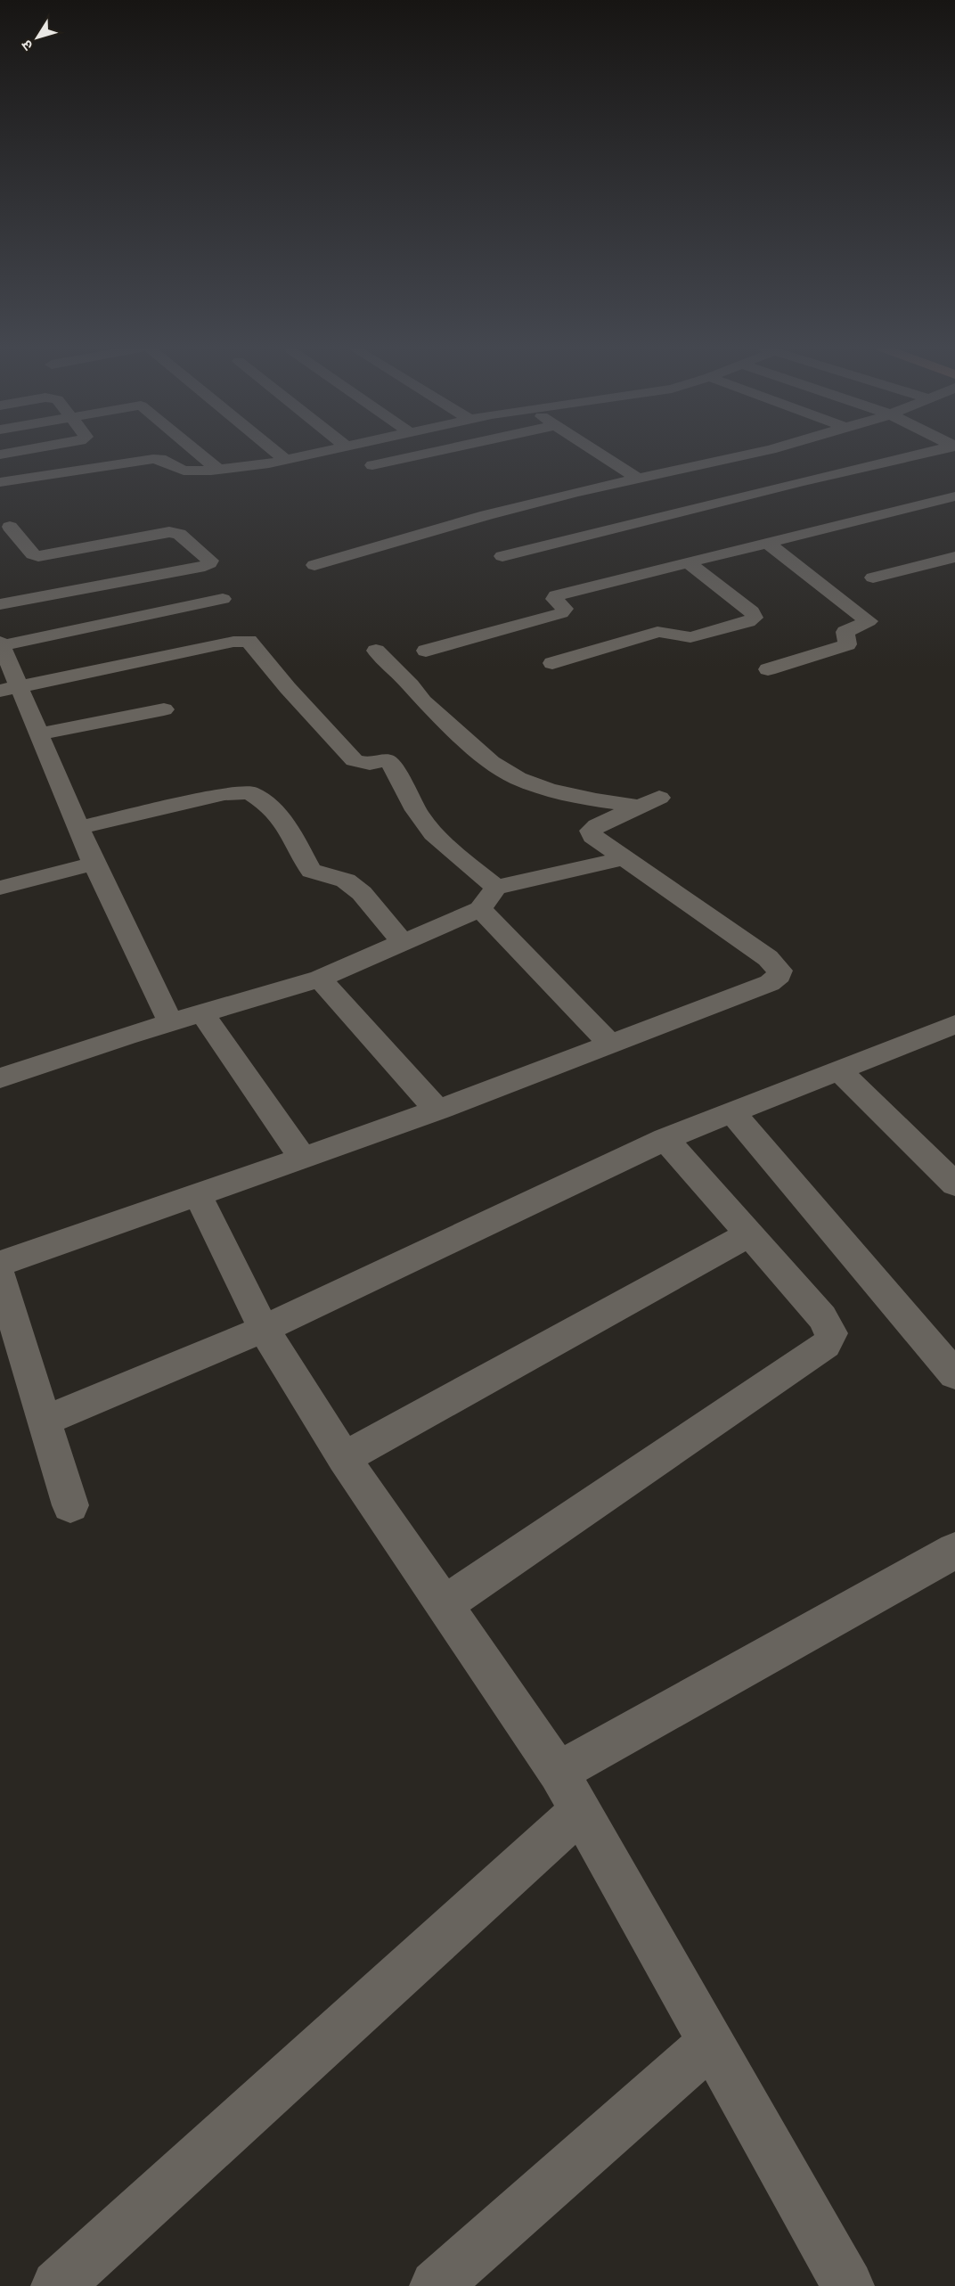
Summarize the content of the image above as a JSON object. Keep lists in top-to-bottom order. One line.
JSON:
{"north":"bottom left"}
